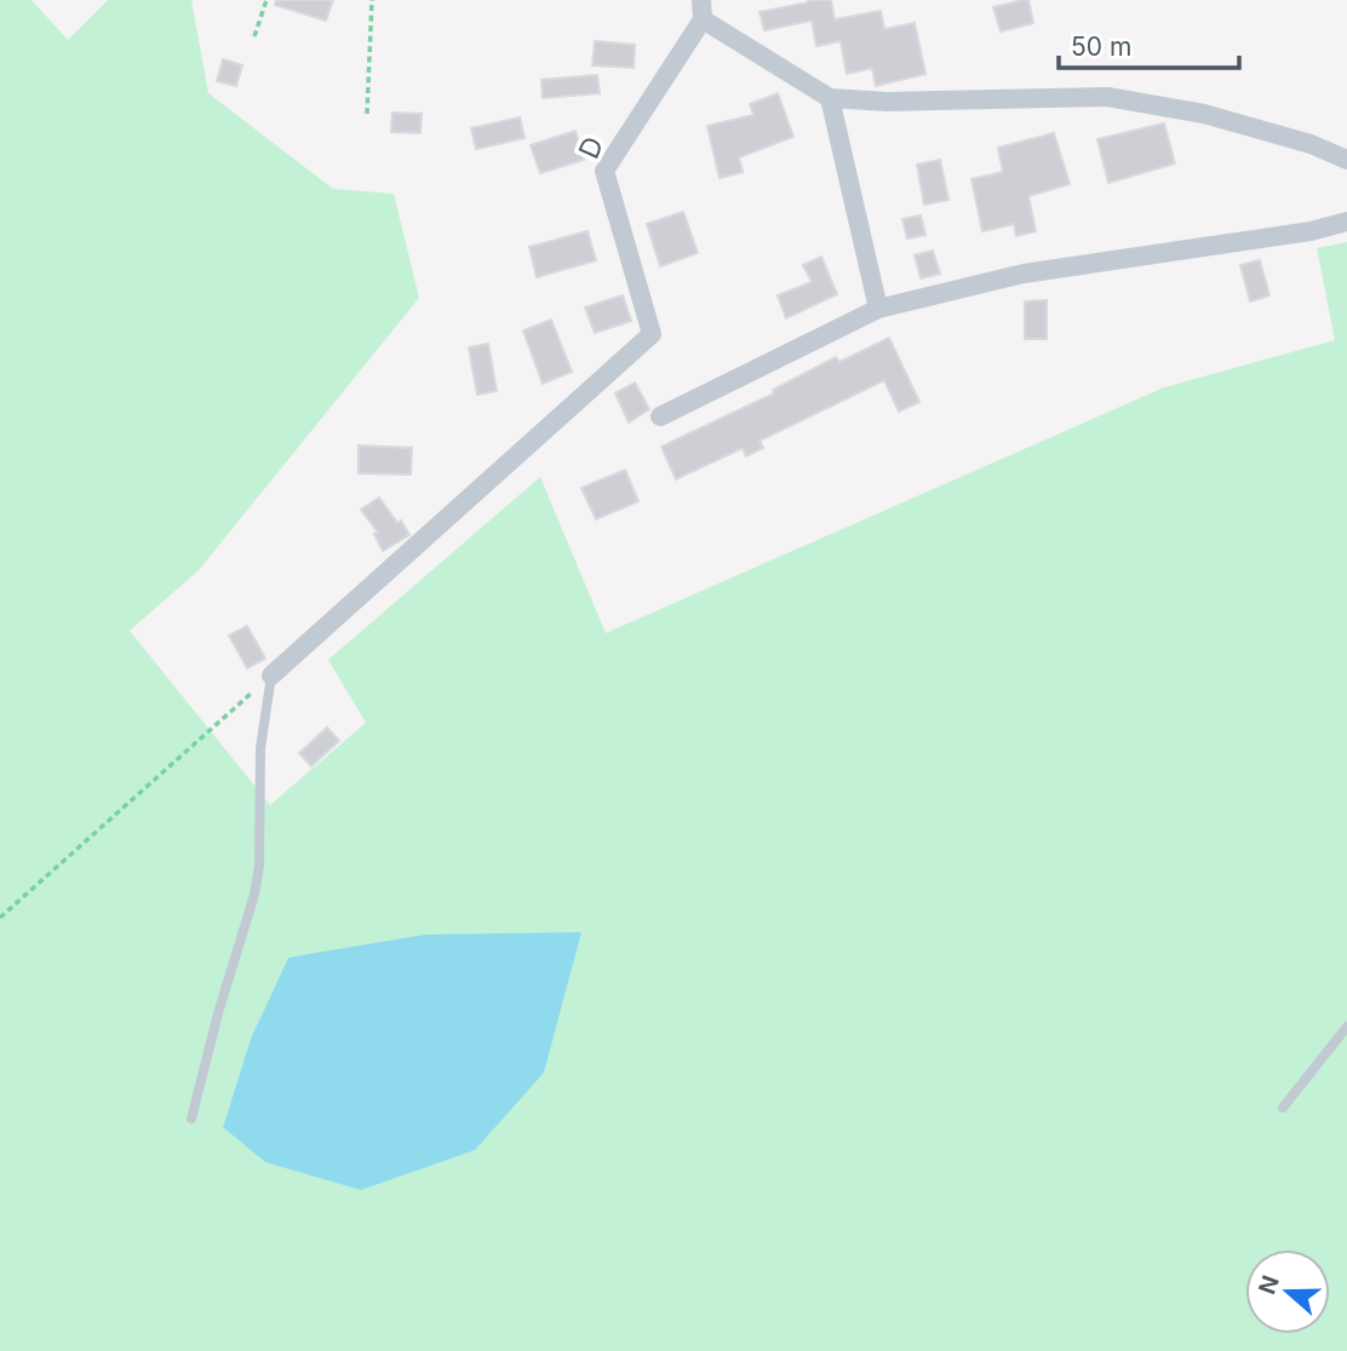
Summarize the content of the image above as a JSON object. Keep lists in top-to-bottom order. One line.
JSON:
{"streets":{"street":["D"]},"scale_bar":"50 m","north":"left"}
